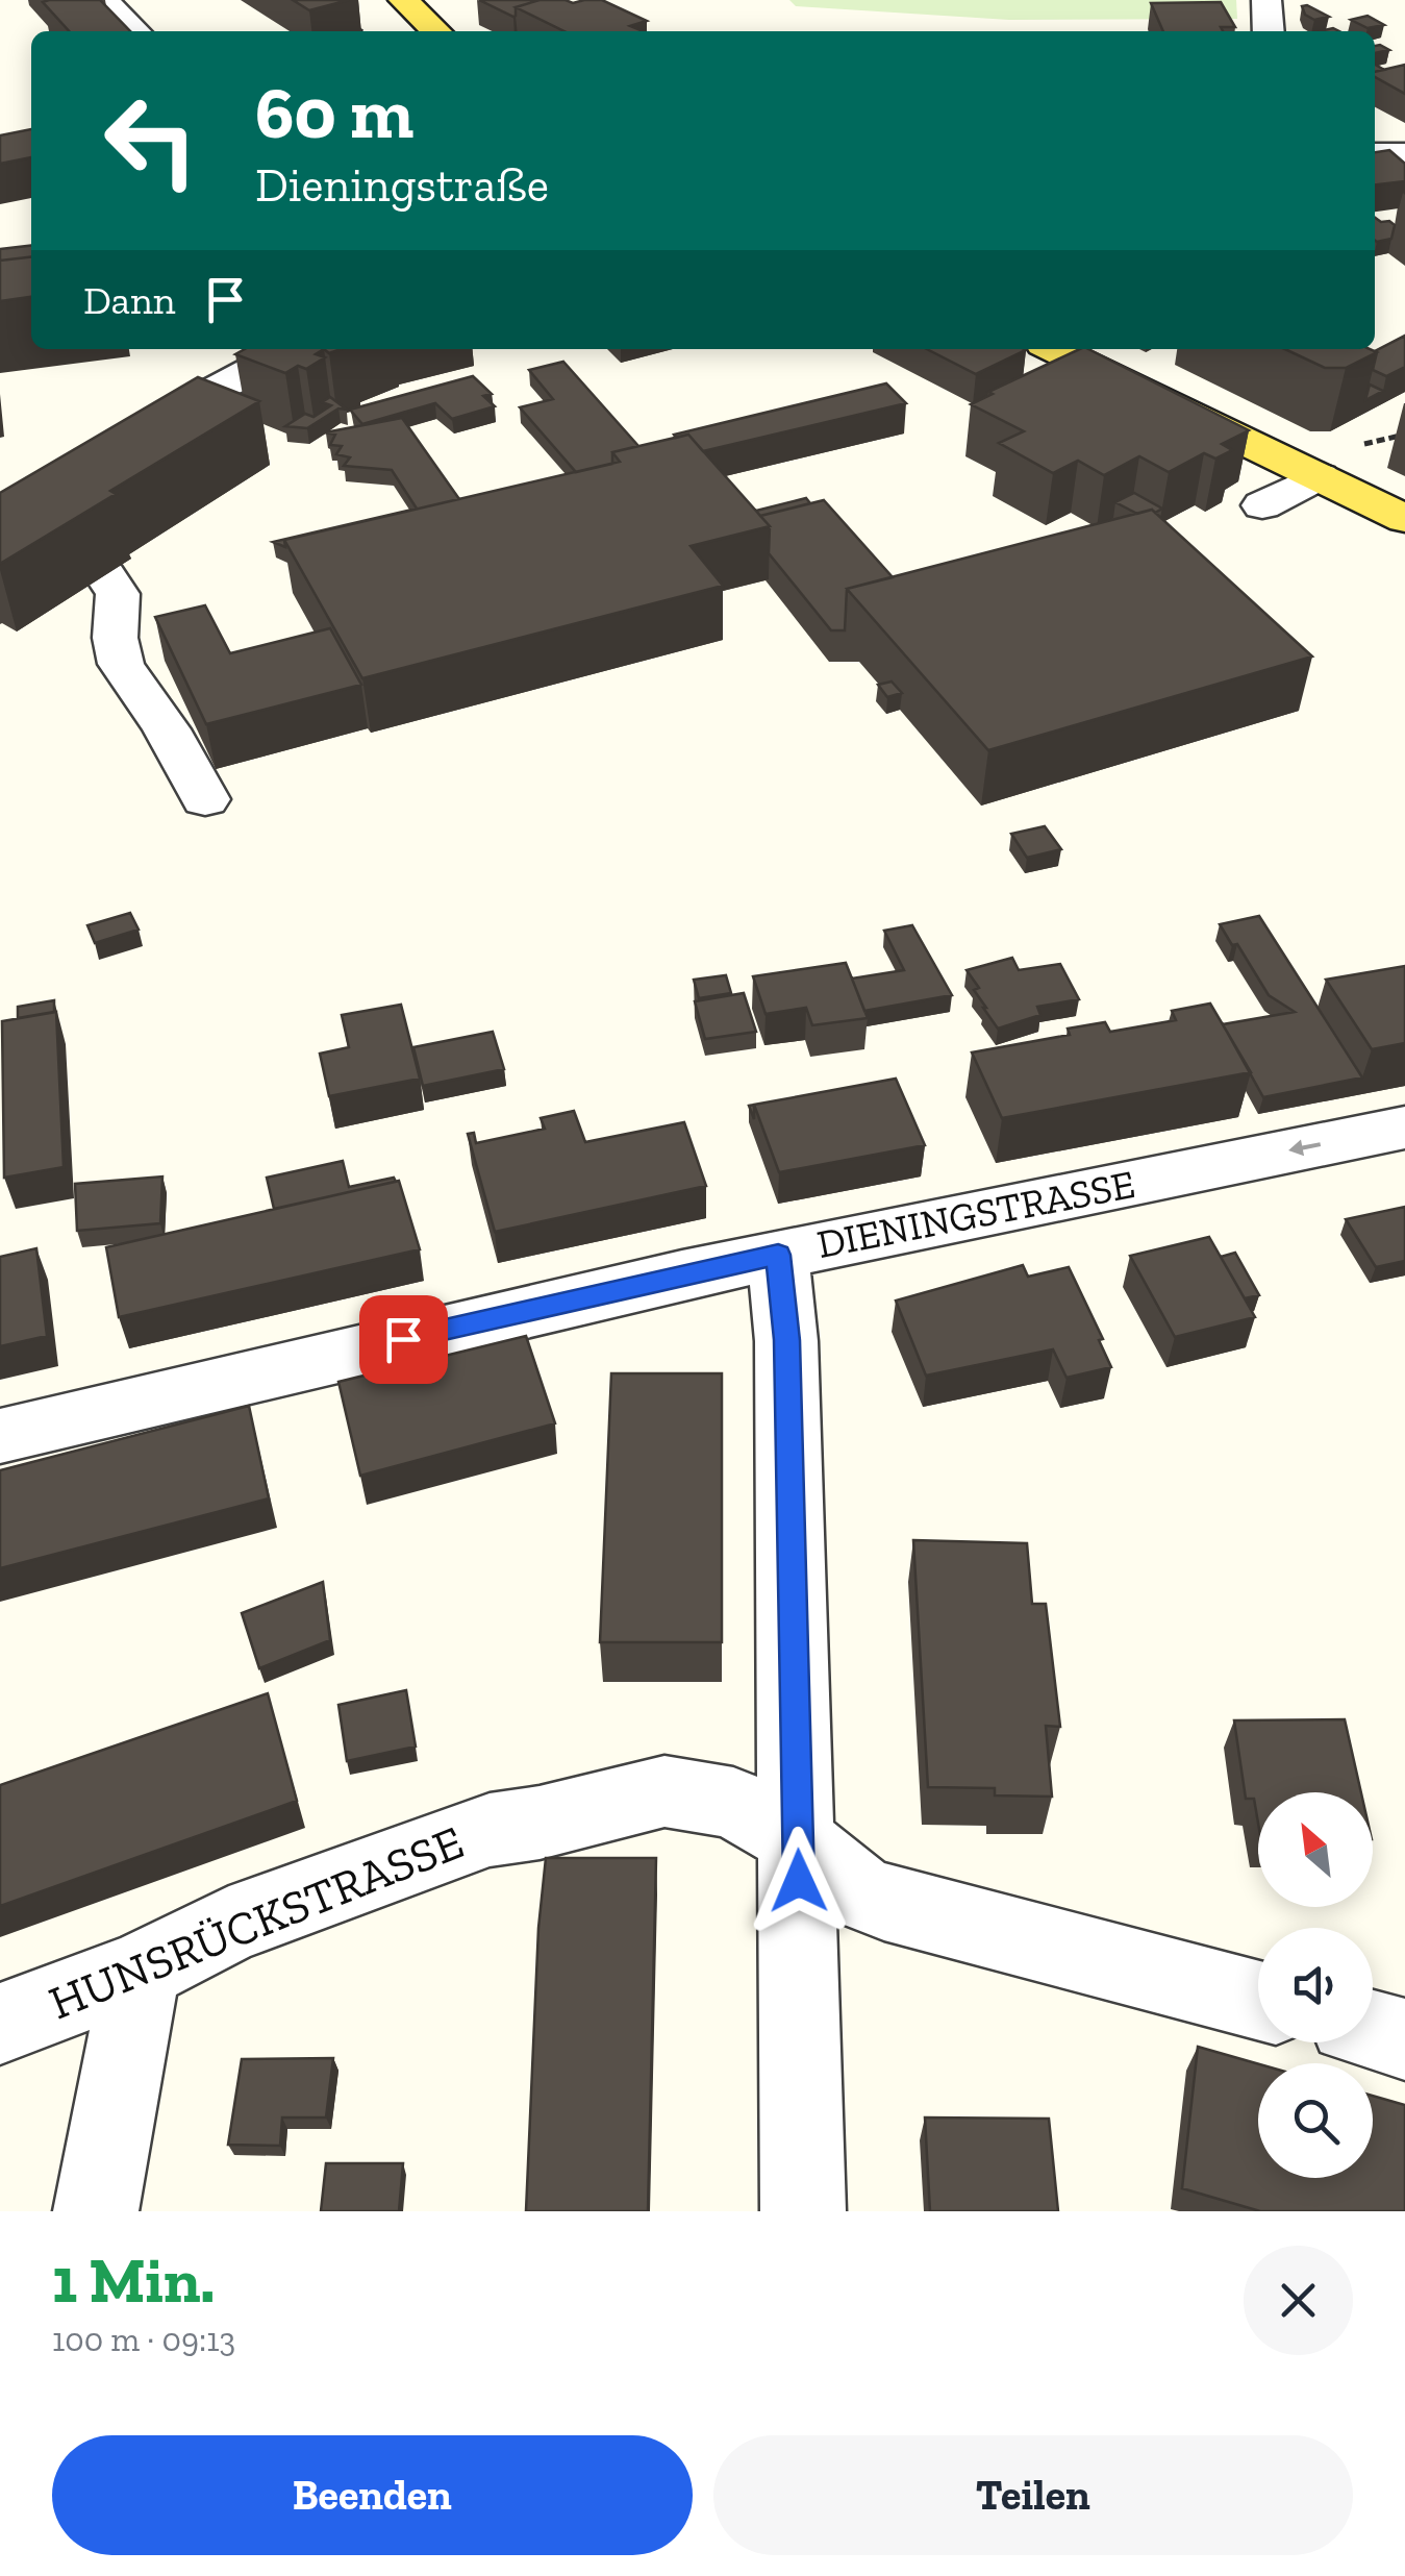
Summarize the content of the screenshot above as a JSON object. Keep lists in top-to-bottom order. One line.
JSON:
{"streets":{"street":["DIENINGSTRASSE","HUNSRÜCKSTRASSE"]},"one_way":["DIENINGSTRASSE"],"north":"top left","page":{"turn":["60 m","Dieningstraße"],"then":"Dann","heading":["1 Min.","100 m · 09:13"],"buttons":["Beenden","Teilen"]}}
